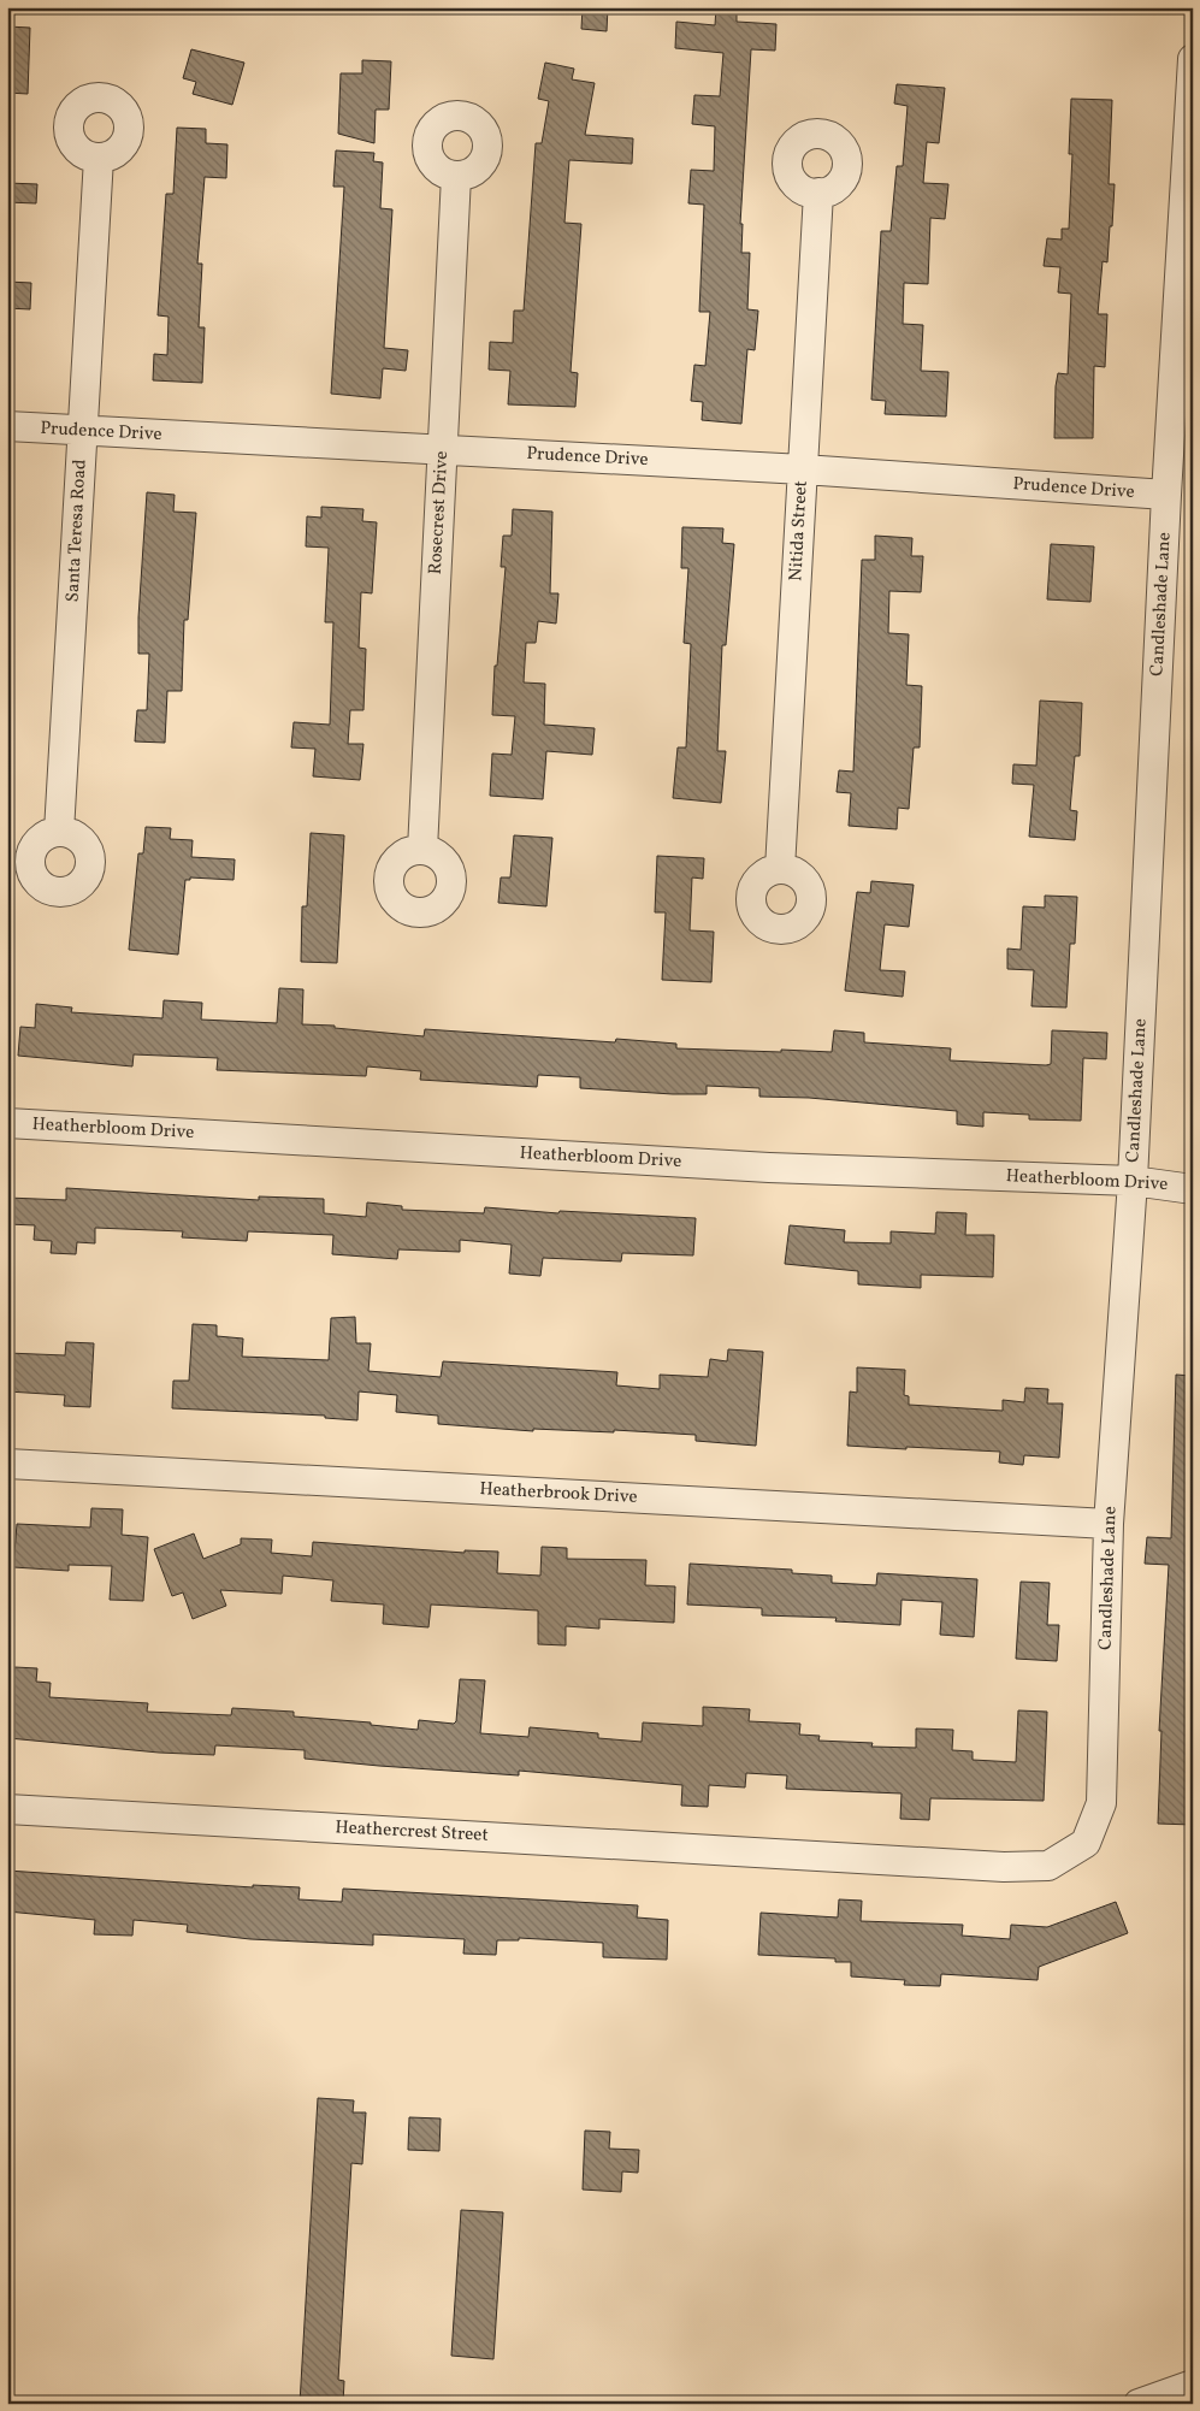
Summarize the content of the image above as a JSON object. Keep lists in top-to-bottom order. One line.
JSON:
{"streets":{"street":["Prudence Drive","Rosecrest Drive","Santa Teresa Road","Nitida Street","Candleshade Lane","Heatherbloom Drive","Heatherbrook Drive","Heathercrest Street"]},"crossings":[["Prudence Drive","Rosecrest Drive"],["Prudence Drive","Santa Teresa Road"],["Prudence Drive","Nitida Street"],["Prudence Drive","Candleshade Lane"],["Candleshade Lane","Heatherbloom Drive"],["Candleshade Lane","Heatherbrook Drive"],["Candleshade Lane","Heathercrest Street"]]}
